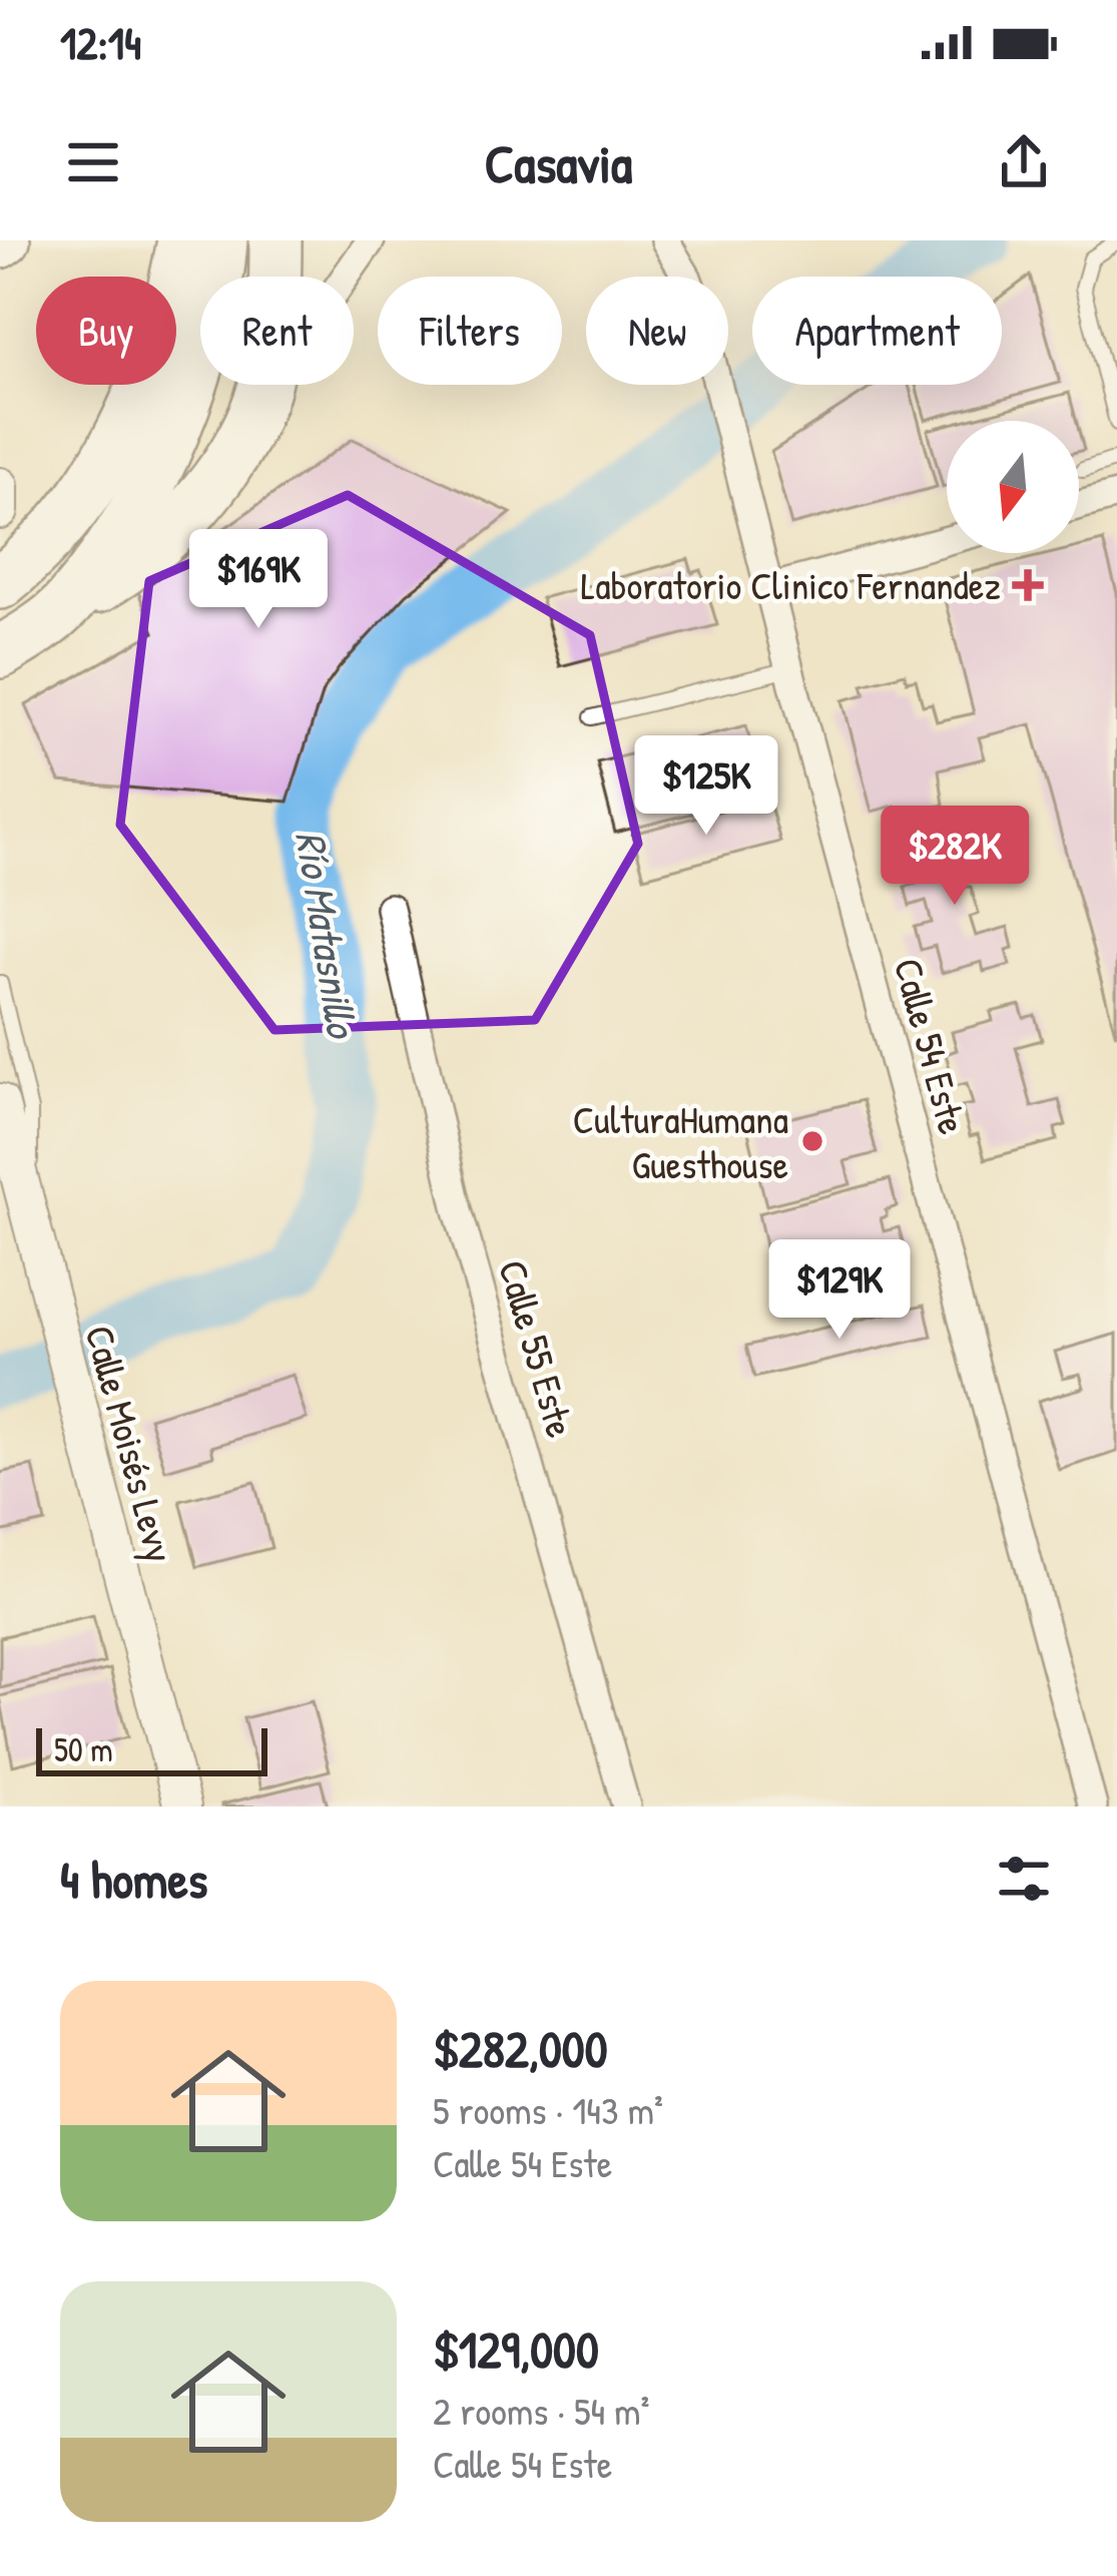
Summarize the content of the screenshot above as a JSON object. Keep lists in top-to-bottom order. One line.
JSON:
{"streets":{"street":["Calle 54 Este","Calle 55 Este","Calle Moisés Levy"]},"water":["Río Matasnillo"],"places":{"health":["Laboratorio Clinico Fernandez"],"other":["CulturaHumana Guesthouse"]},"scale_bar":"50 m","north":"bottom","page":{"status":"12:14","header":"Casavia","chip":["Buy","Rent","Filters","New","Apartment"],"price":["$169K","$125K","$282K","$129K"],"scale":"50 m","heading":"4 homes","list":[{"name":"$282,000","note":"5 rooms · 143 m² · Calle 54 Este"},{"name":"$129,000","note":"2 rooms · 54 m² · Calle 54 Este"}]}}
